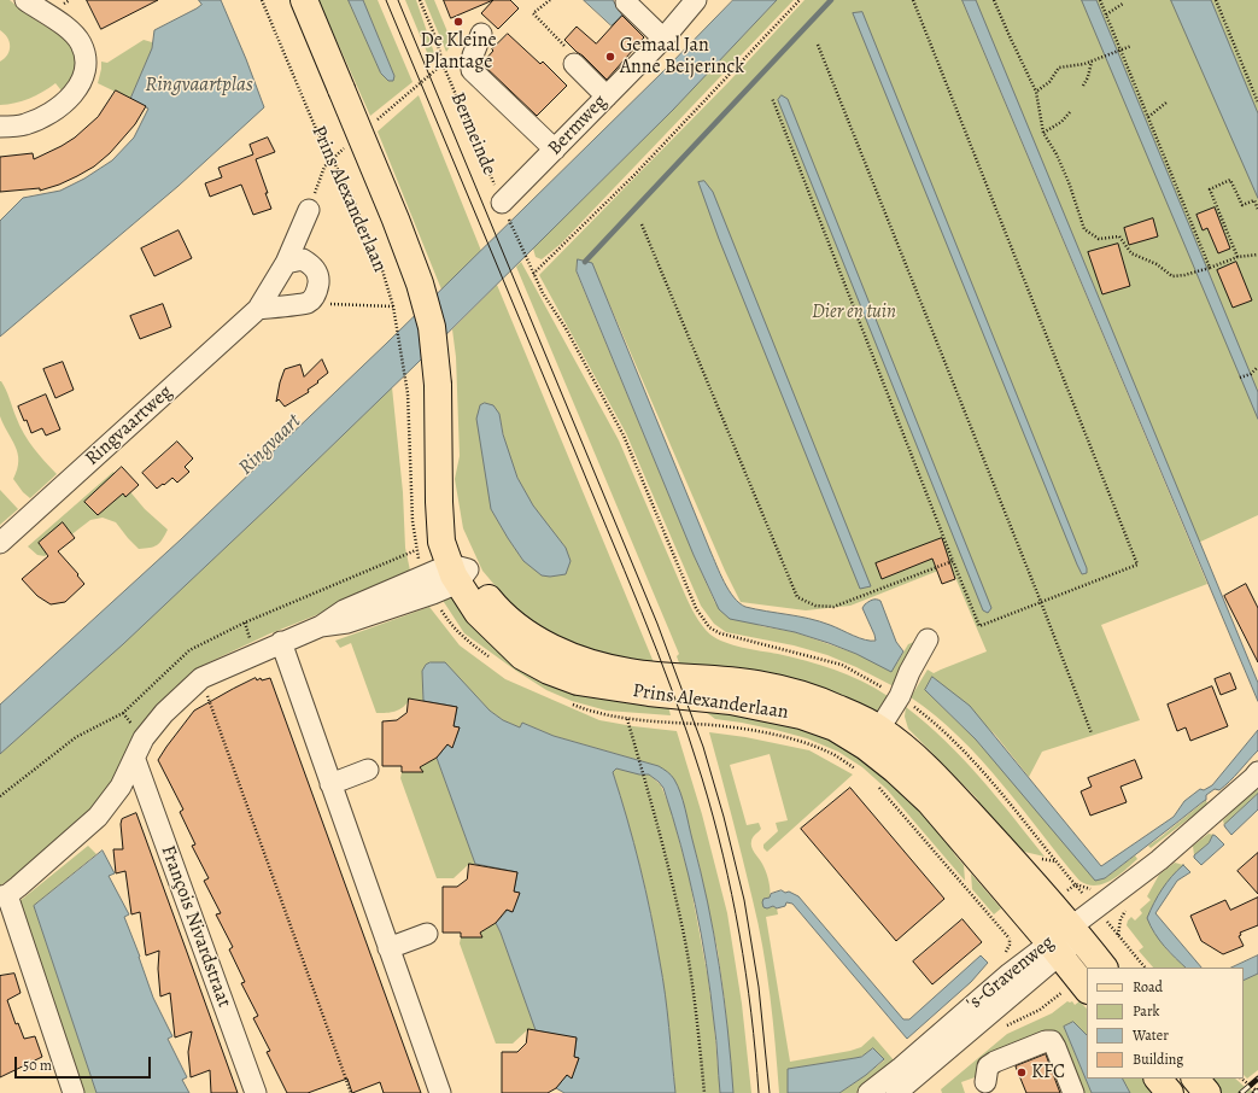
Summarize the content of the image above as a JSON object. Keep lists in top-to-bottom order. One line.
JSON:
{"streets":{"main road":["Prins Alexanderlaan"],"street":["Bermweg","Bermeinde","Ringvaartweg","François Nivardstraat","'s-Gravenweg"]},"crossings":[["Bermweg","Bermeinde"],["Prins Alexanderlaan","'s-Gravenweg"]],"water":["Ringvaartplas","Ringvaart"],"parks":["Dier en tuin"],"places":["De Kleine Plantage","Gemaal Jan Anne Beijerinck","KFC"],"legend":["Road","Park","Water","Building"],"scale_bar":"50 m"}
